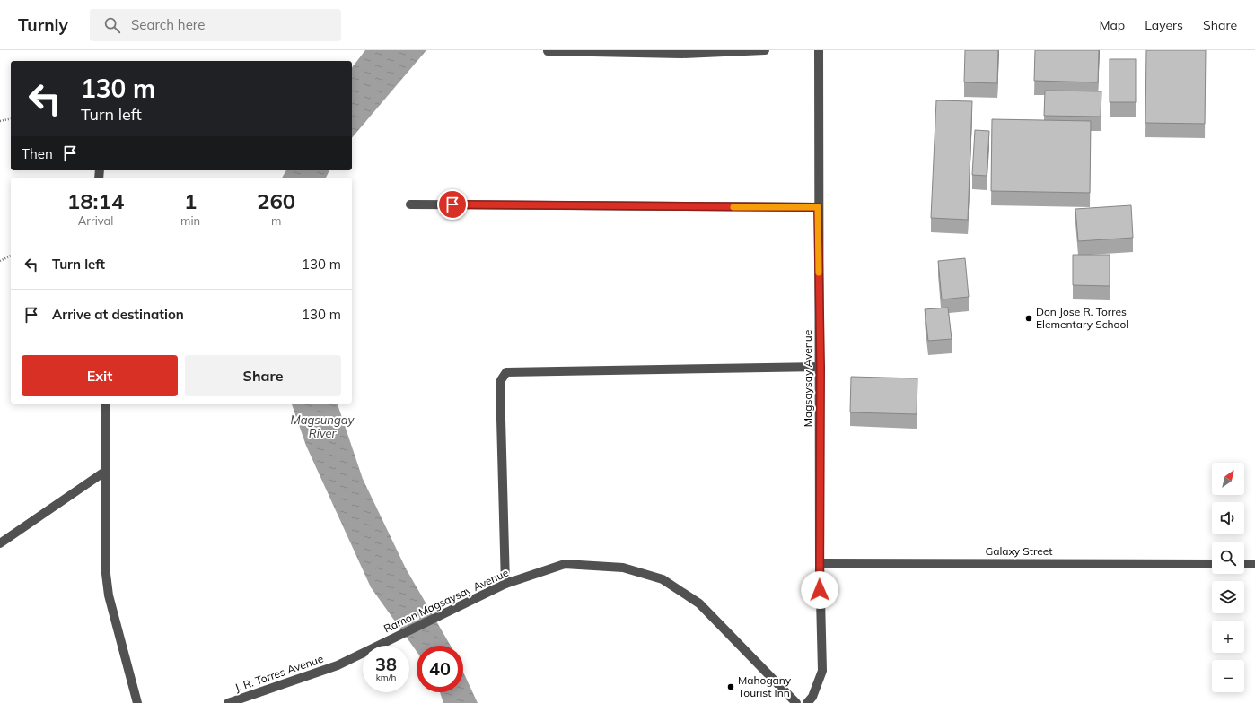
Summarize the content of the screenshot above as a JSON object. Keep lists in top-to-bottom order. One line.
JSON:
{"streets":{"street":["Magsaysay Avenue","Galaxy Street","Ramon Magsaysay Avenue","J. R. Torres Avenue"]},"crossings":[["Magsaysay Avenue","Galaxy Street"],["Ramon Magsaysay Avenue","J. R. Torres Avenue"]],"water":["Magsungay River"],"places":["Don Jose R. Torres Elementary School","Mahogany Tourist Inn"],"north":"top right","page":{"header":"Turnly","search":"Search here","nav":["Map","Layers","Share"],"turn":["130 m","Turn left"],"then":"Then","eta":["18:14","Arrival","1","min","260","m"],"list":[{"name":"Turn left","value":"130 m"},{"name":"Arrive at destination","value":"130 m"}],"buttons":["Exit","Share"],"map_buttons":["+","−"],"speed":"38 km/h","limit":"40"}}
